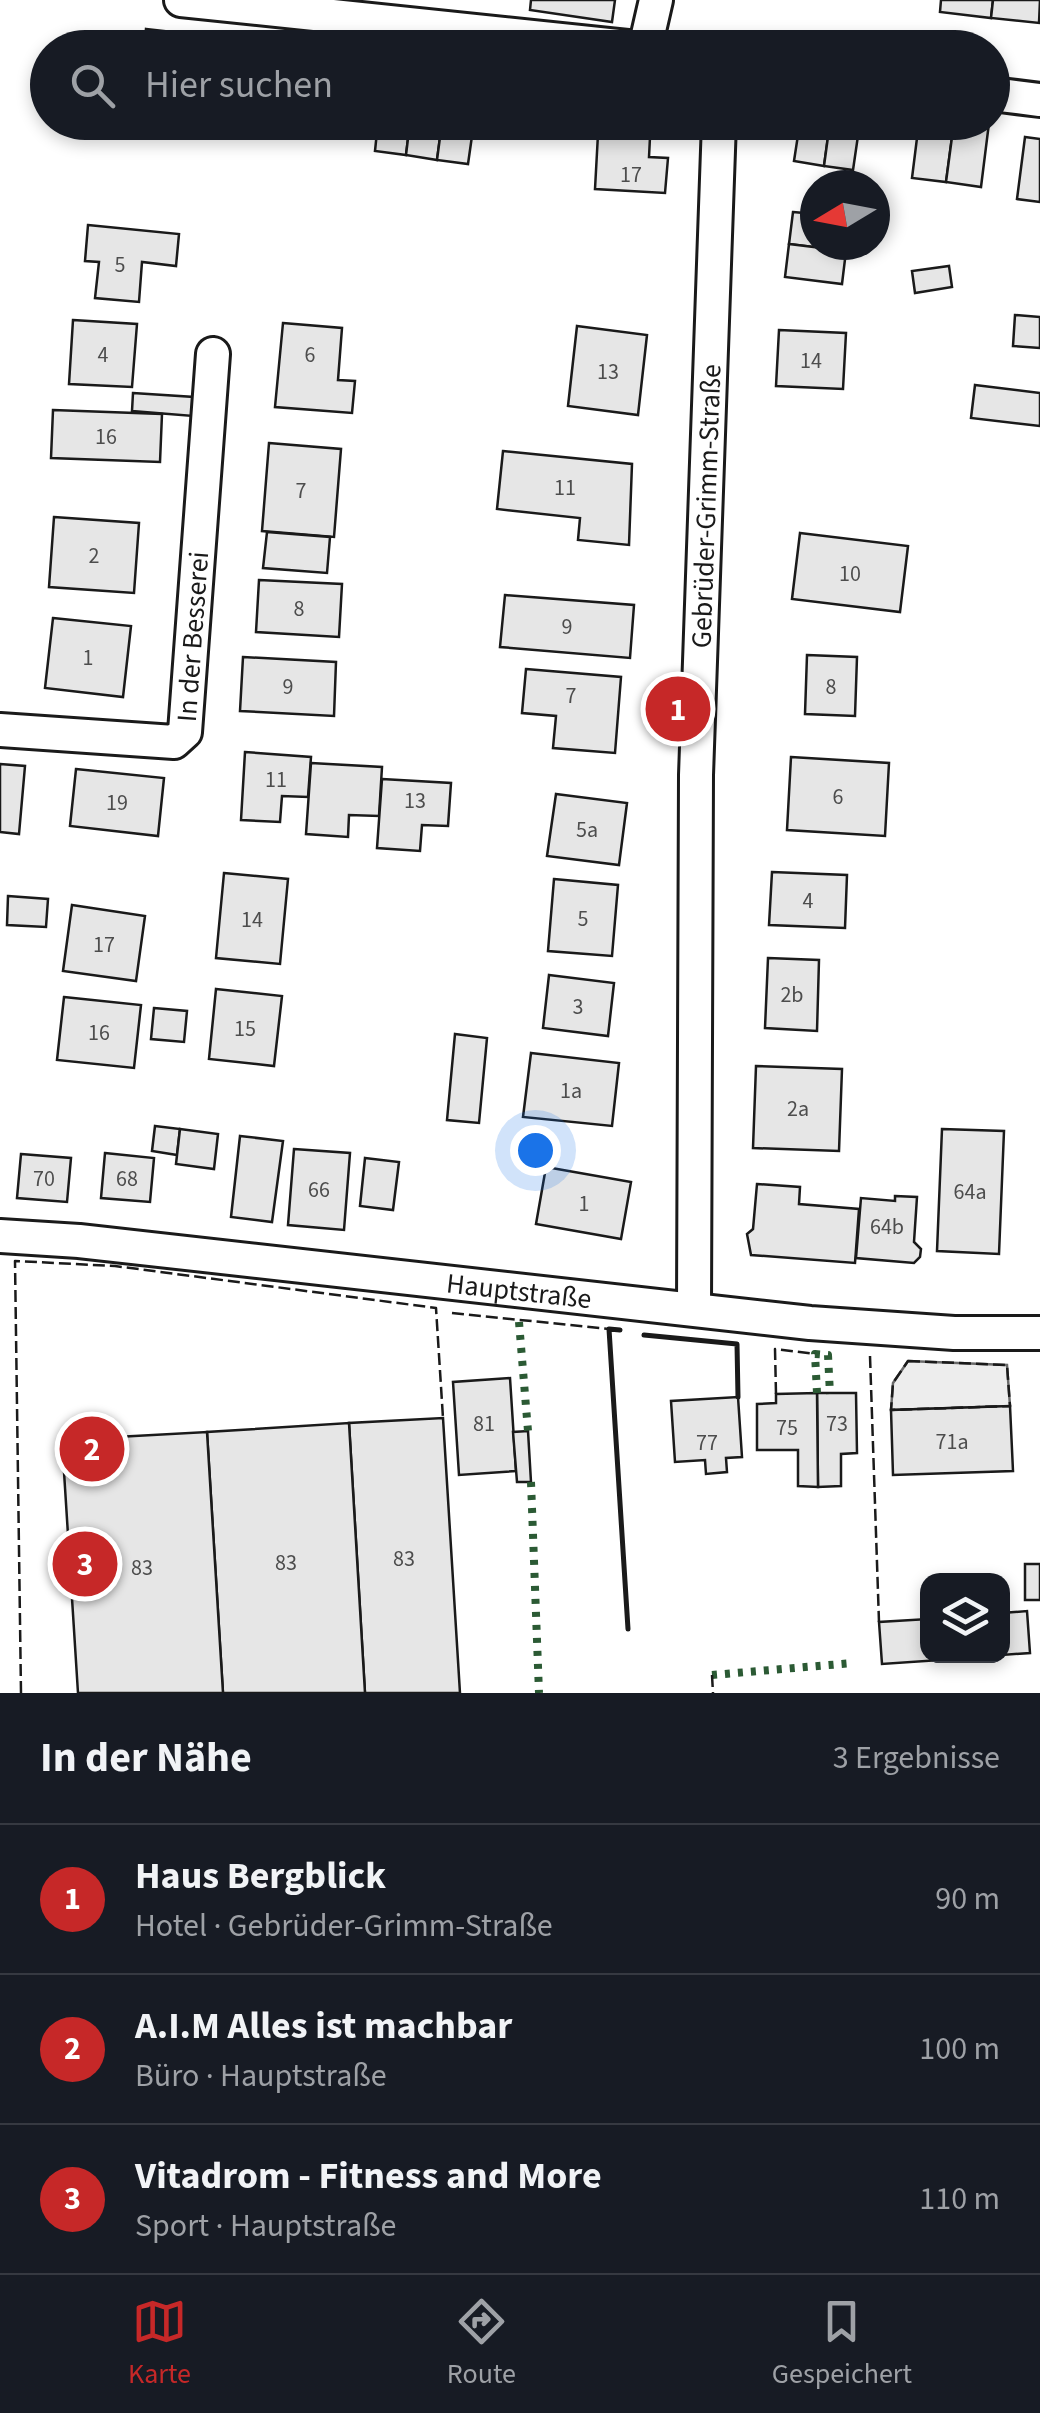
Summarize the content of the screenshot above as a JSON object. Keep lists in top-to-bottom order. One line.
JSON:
{"streets":{"street":["Gebrüder-Grimm-Straße","In der Besserei","Hauptstraße"]},"crossings":[["Gebrüder-Grimm-Straße","Hauptstraße"]],"house_numbers":["17","5","4","6","14","13","16","11","7","2","10","8","9","1","9","8","7","11","6","13","19","5a","4","5","14","17","2b","3","15","16","1a","2a","70","68","66","64a","1","64b","81","73","75","71a","77","83","83","83"],"north":"left","page":{"search":"Hier suchen","pins":["1","2","3"],"heading":["In der Nähe","3 Ergebnisse"],"list":[{"mark":"1","name":"Haus Bergblick","note":"Hotel · Gebrüder-Grimm-Straße","value":"90 m"},{"mark":"2","name":"A.I.M Alles ist machbar","note":"Büro · Hauptstraße","value":"100 m"},{"mark":"3","name":"Vitadrom - Fitness and More","note":"Sport · Hauptstraße","value":"110 m"}],"nav":["Karte","Route","Gespeichert"]}}
